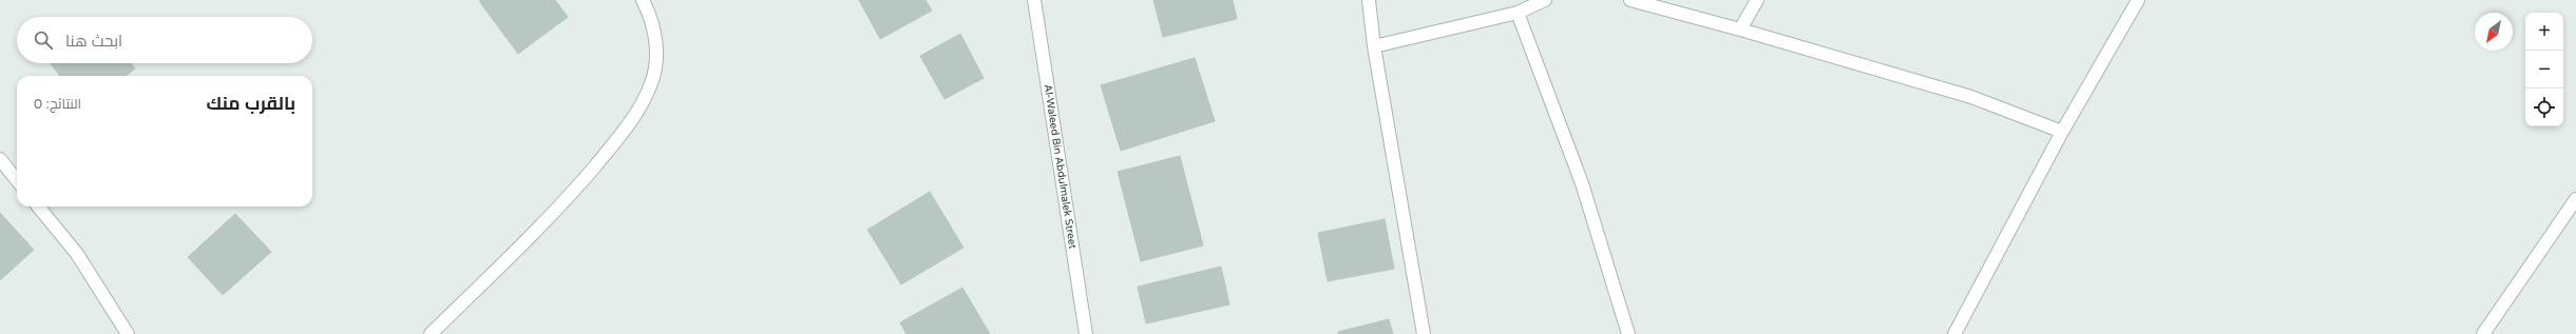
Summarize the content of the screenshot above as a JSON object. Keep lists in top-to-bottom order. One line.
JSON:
{"streets":{"street":["Al-Waleed Bin Abdulmalek Street"]},"north":"bottom left","page":{"map_buttons":["+","−"],"search":"ابحث هنا","heading":["بالقرب منك","النتائج: 0"]}}
